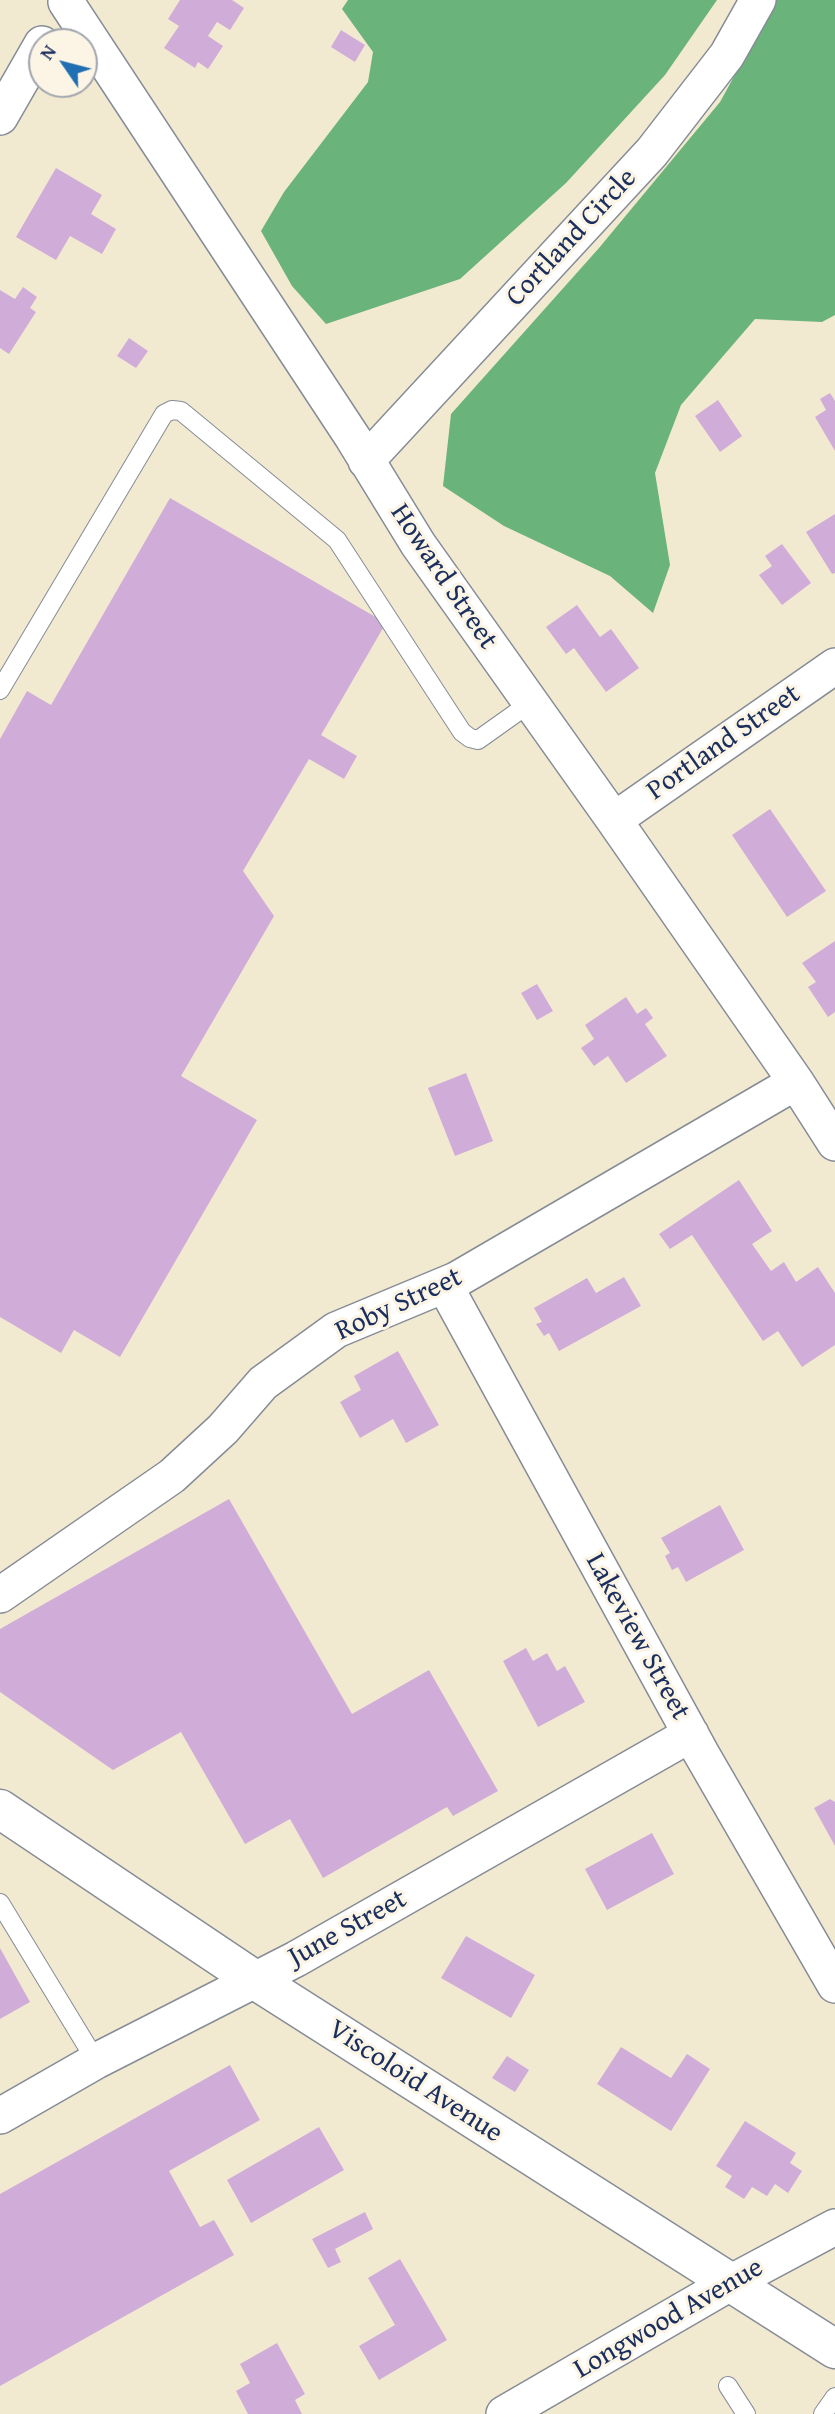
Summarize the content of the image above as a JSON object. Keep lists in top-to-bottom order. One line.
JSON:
{"streets":{"main road":["Viscoloid Avenue"],"street":["Cortland Circle","Howard Street","Portland Street","Roby Street","Lakeview Street","June Street","Longwood Avenue"]},"crossings":[["Cortland Circle","Howard Street"],["Howard Street","Portland Street"],["Howard Street","Roby Street"],["Roby Street","Lakeview Street"],["Lakeview Street","June Street"],["June Street","Viscoloid Avenue"],["Viscoloid Avenue","Longwood Avenue"]],"north":"top left"}
